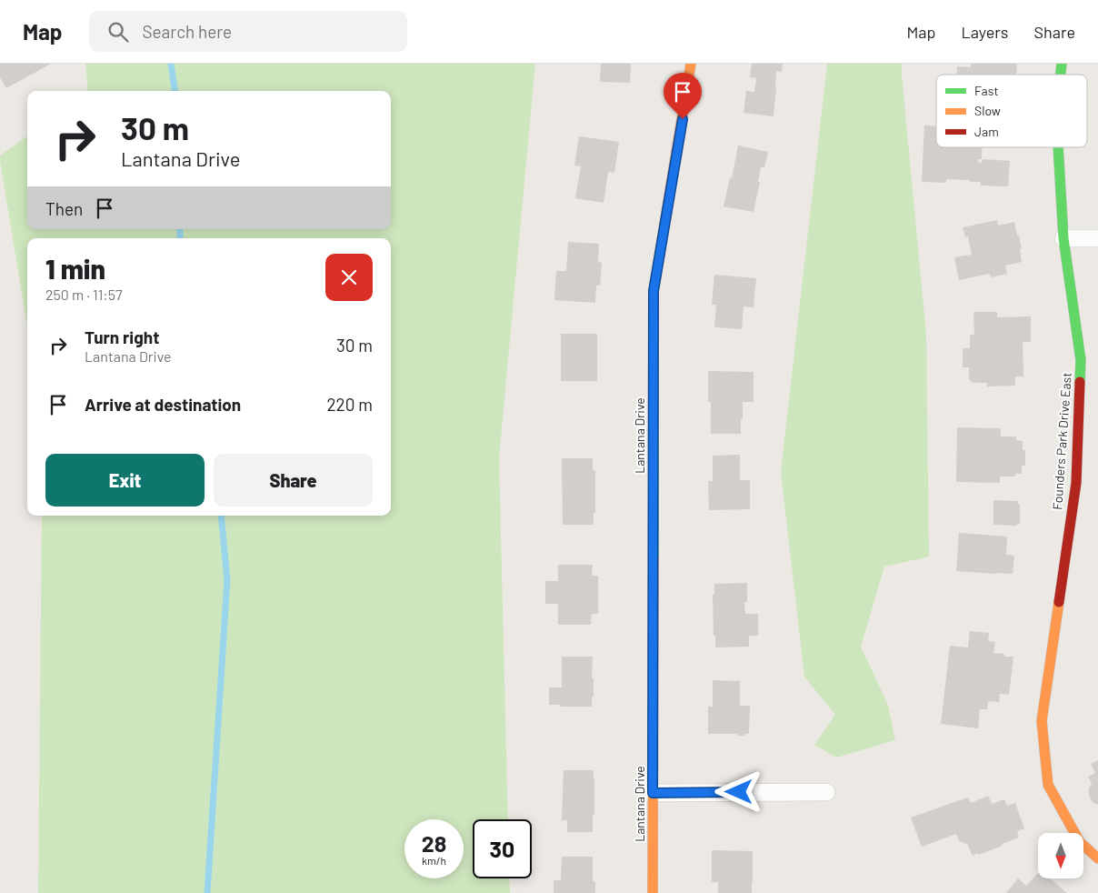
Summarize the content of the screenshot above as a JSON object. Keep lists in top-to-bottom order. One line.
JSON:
{"streets":{"street":["Lantana Drive","Founders Park Drive East"]},"legend":["Fast","Slow","Jam"],"north":"bottom","page":{"header":"Map","search":"Search here","nav":["Map","Layers","Share"],"turn":["30 m","Lantana Drive"],"then":"Then","heading":["1 min","250 m · 11:57"],"list":[{"name":"Turn right","note":"Lantana Drive","value":"30 m"},{"name":"Arrive at destination","value":"220 m"}],"buttons":["Exit","Share"],"speed":"28 km/h","limit":"30"}}
